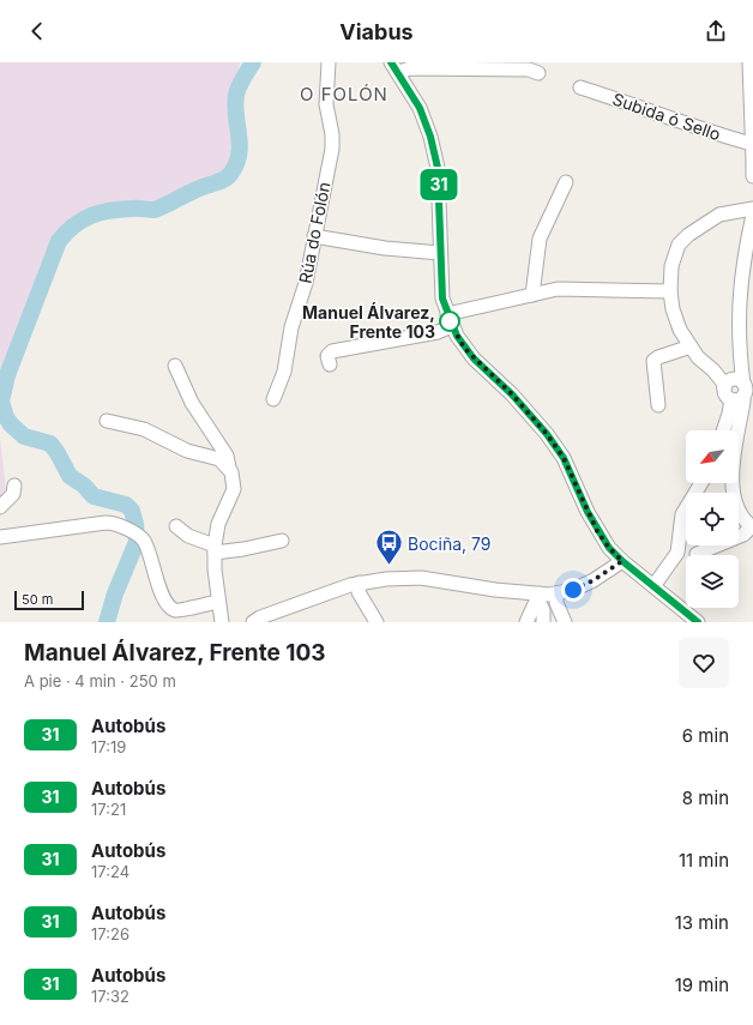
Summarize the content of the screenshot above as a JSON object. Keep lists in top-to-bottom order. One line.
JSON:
{"streets":{"street":["Subida ó Sello","Rúa do Folón"]},"districts":["O FOLÓN"],"places":{"other":["Manuel Álvarez, Frente 103"],"bus stop":["Bociña, 79"]},"lines":["bus line 31"],"scale_bar":"50 m","north":"bottom left","page":{"header":"Viabus","on_map":"31","scale":"50 m","heading":["Manuel Álvarez, Frente 103","A pie · 4 min · 250 m"],"list":[{"mark":"31","name":"Autobús","note":"17:19","value":"6 min"},{"mark":"31","name":"Autobús","note":"17:21","value":"8 min"},{"mark":"31","name":"Autobús","note":"17:24","value":"11 min"},{"mark":"31","name":"Autobús","note":"17:26","value":"13 min"},{"mark":"31","name":"Autobús","note":"17:32","value":"19 min"}]}}
